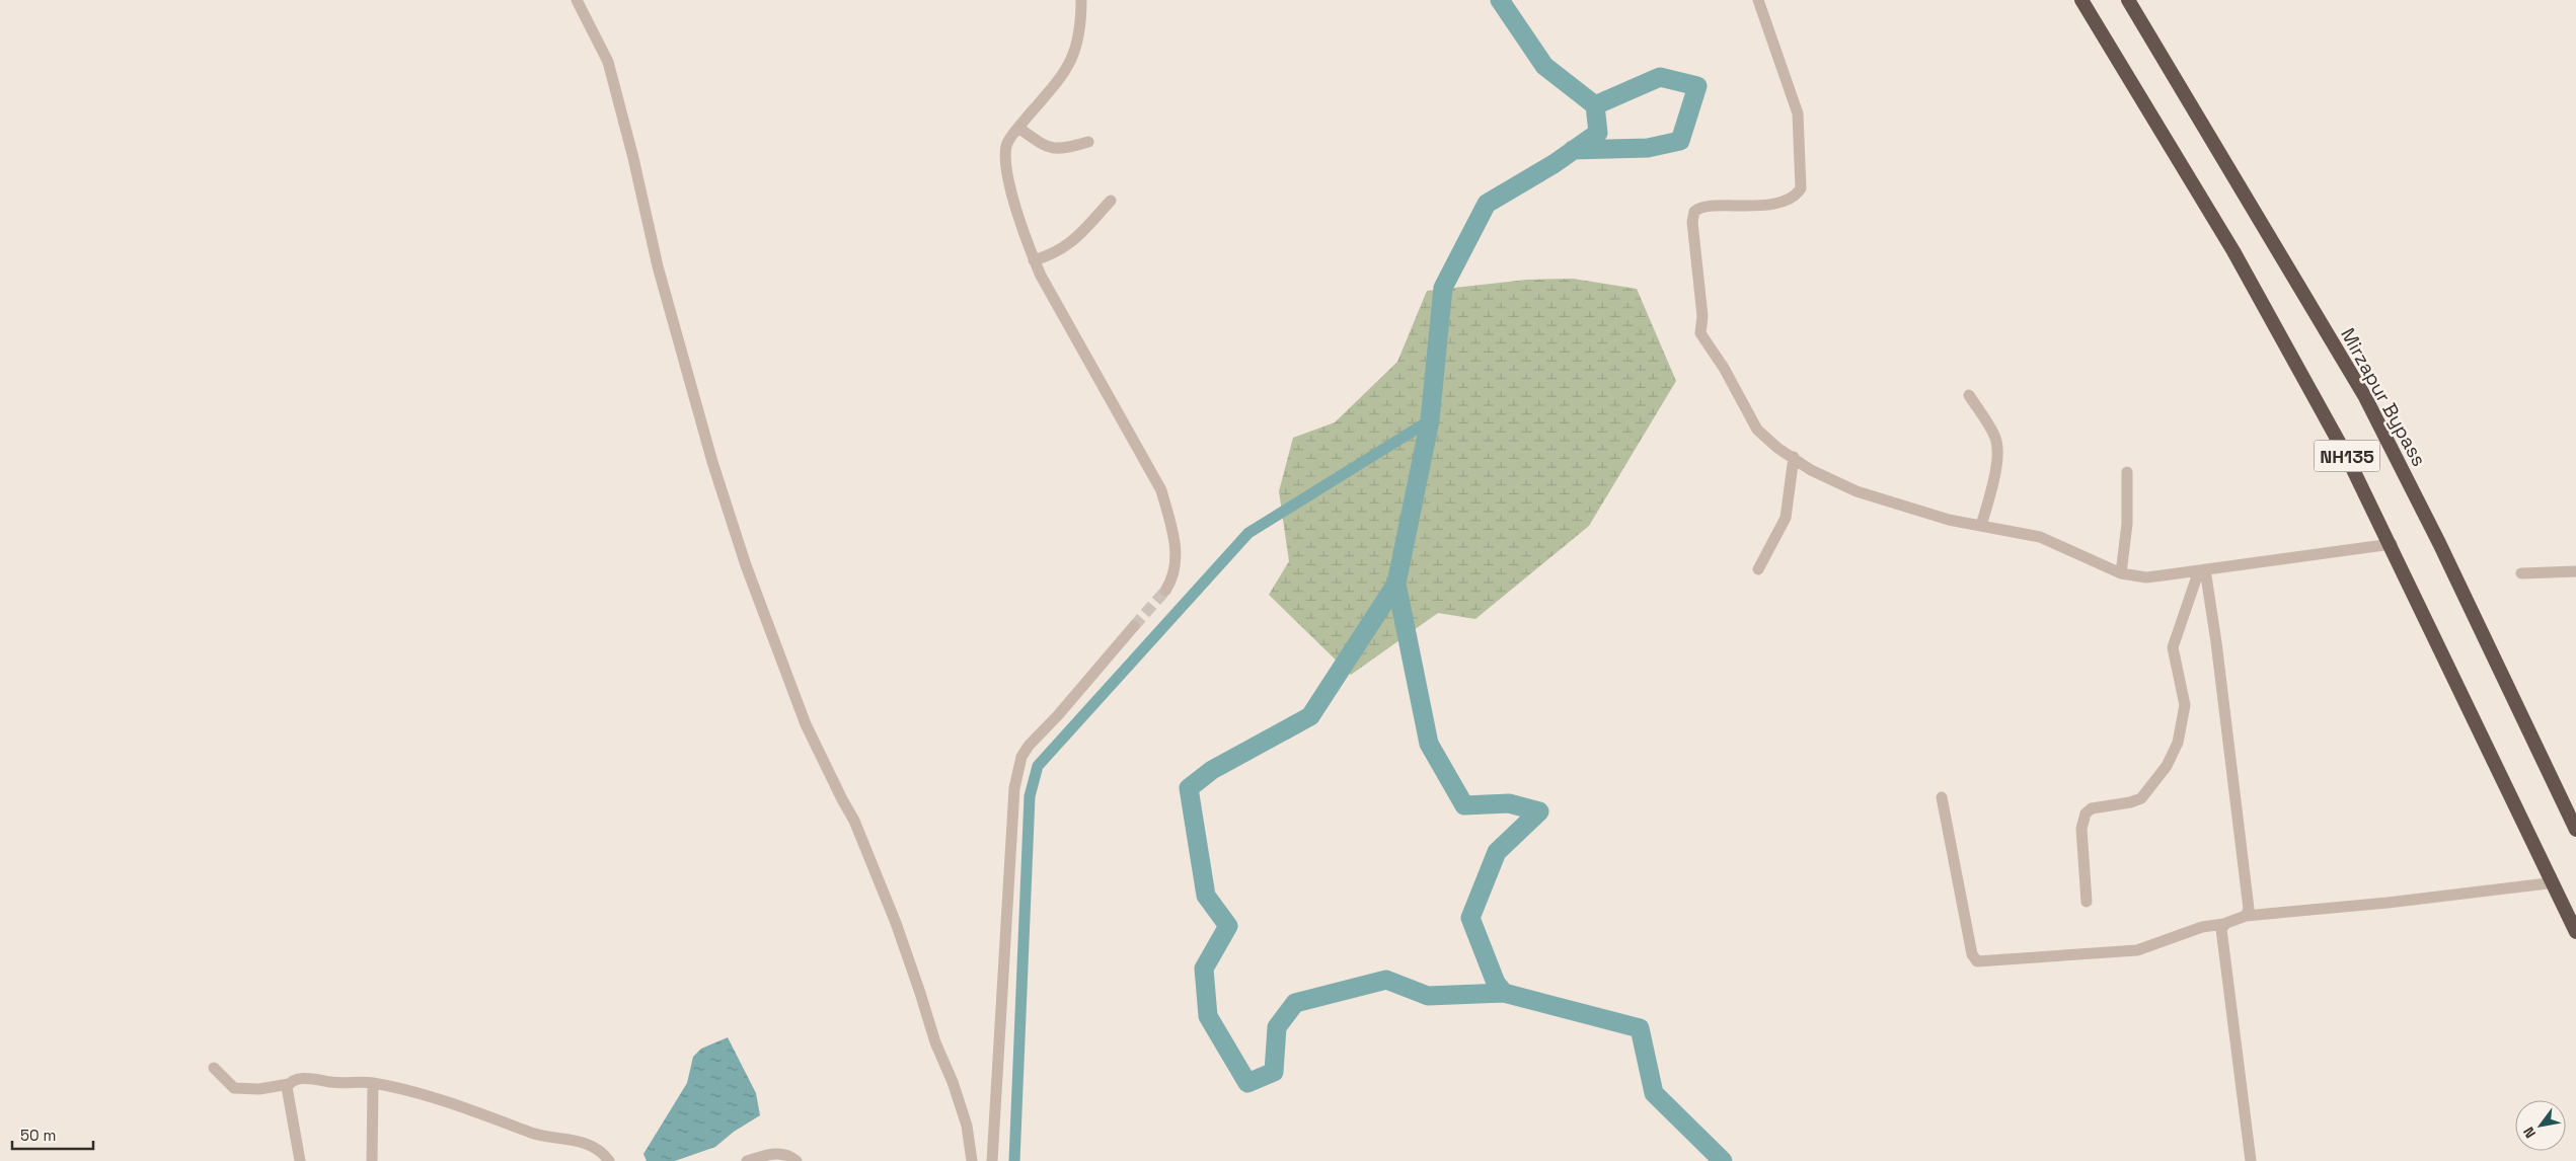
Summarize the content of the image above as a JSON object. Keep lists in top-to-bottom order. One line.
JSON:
{"streets":{"highway":["Mirzapur Bypass","NH135"]},"scale_bar":"50 m","north":"bottom left"}
